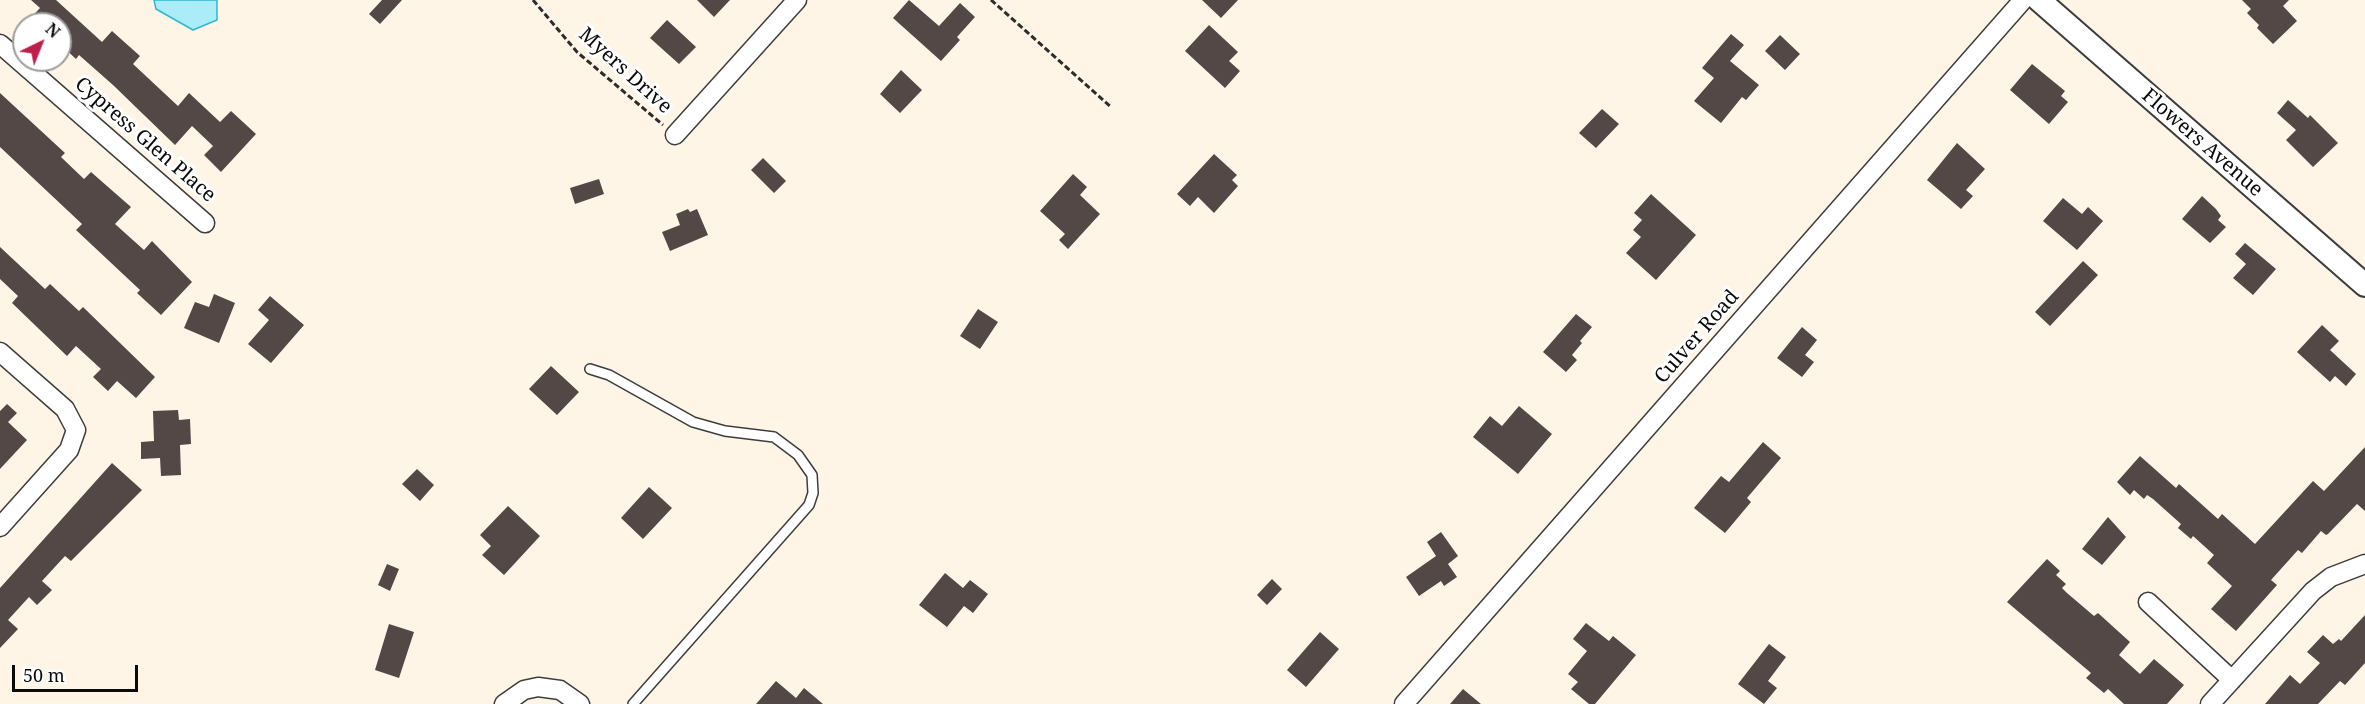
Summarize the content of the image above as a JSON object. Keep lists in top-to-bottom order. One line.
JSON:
{"streets":{"street":["Cypress Glen Place","Flowers Avenue","Culver Road"],"path":["Myers Drive"]},"scale_bar":"50 m","north":"top right"}
